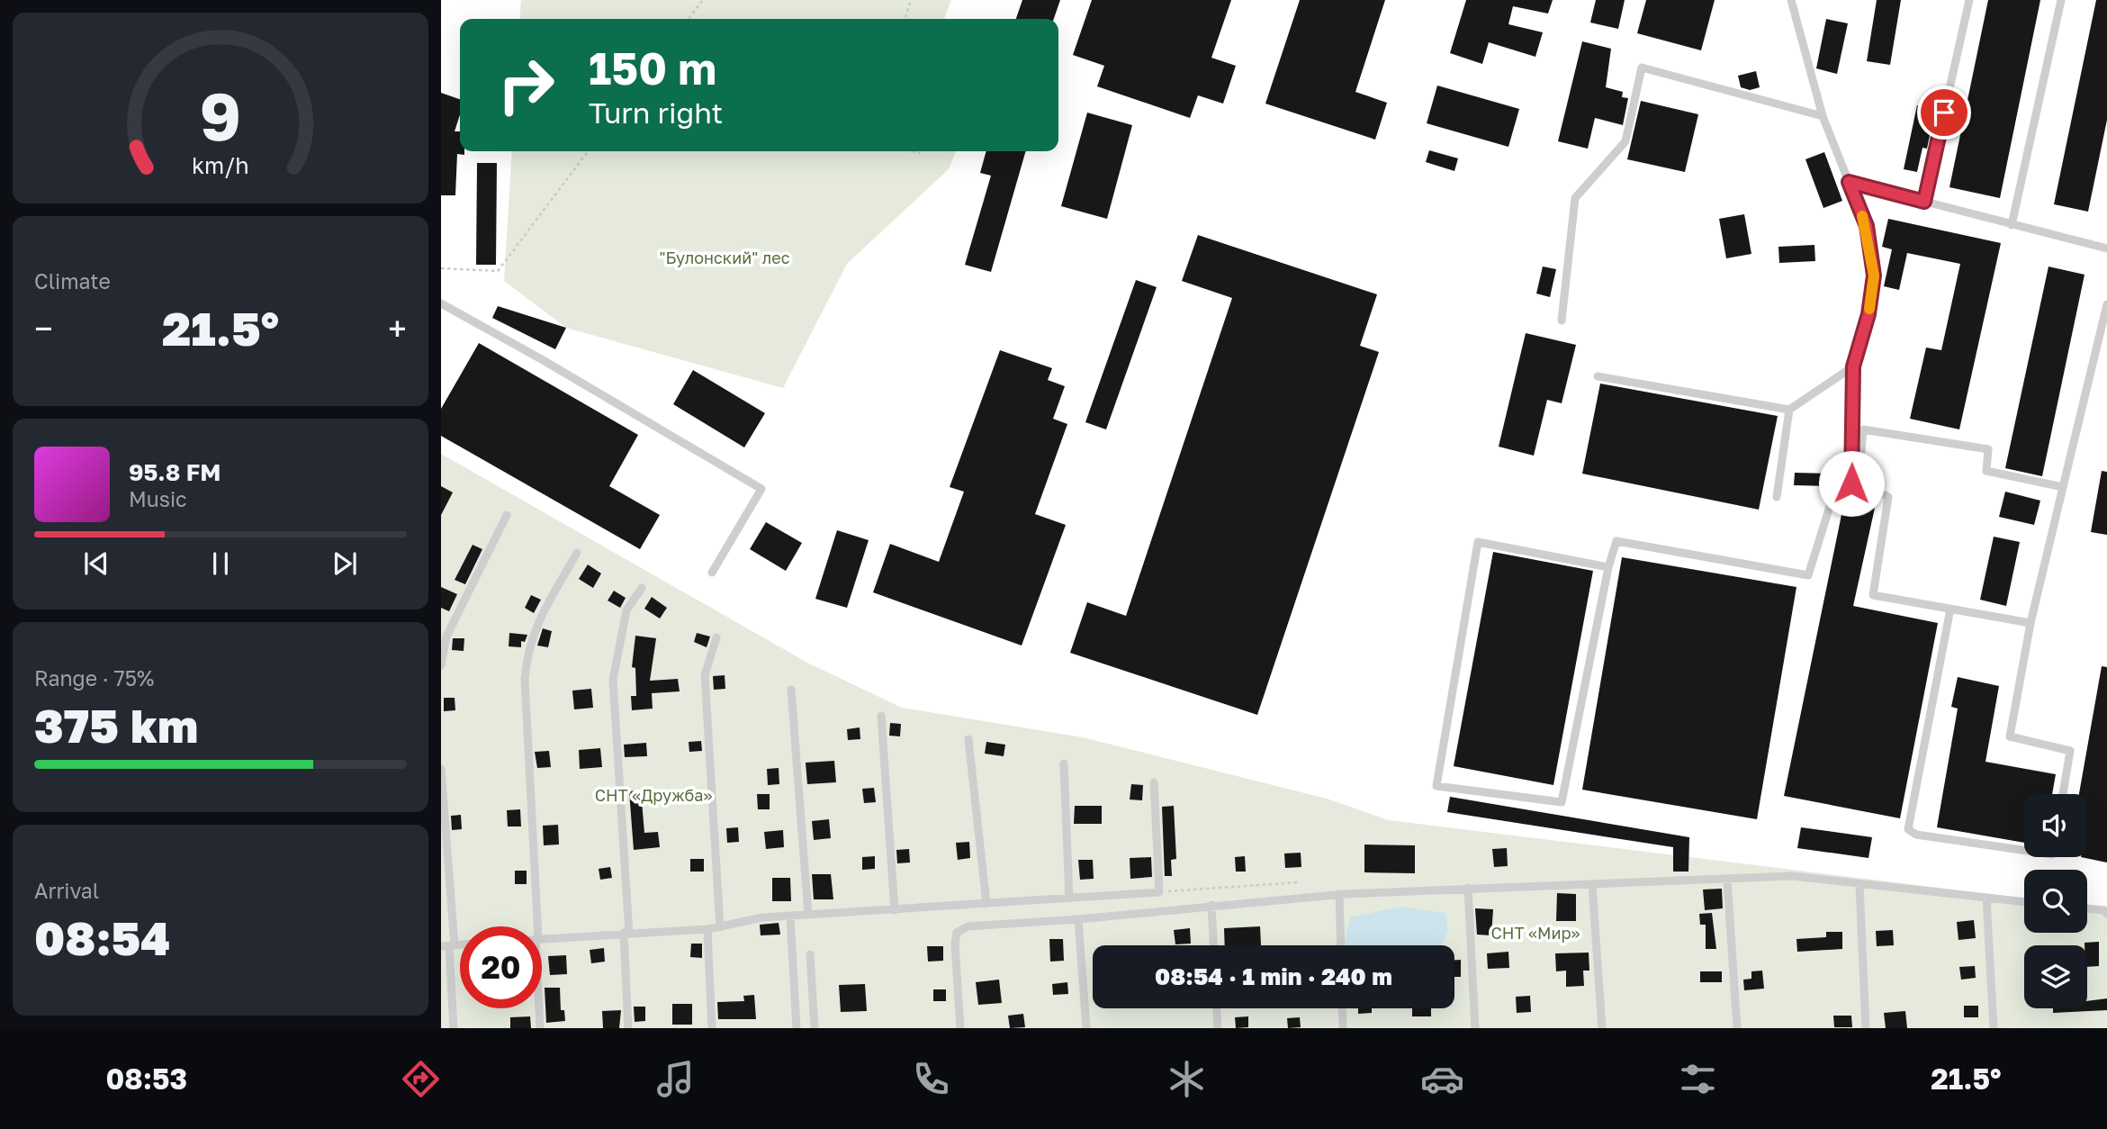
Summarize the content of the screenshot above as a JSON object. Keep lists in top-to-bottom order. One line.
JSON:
{"parks":["\"Булонский\" лес","СНТ «Дружба»","СНТ «Мир»"],"page":{"turn":["150 m","Turn right"],"tile":["Climate",["Range · 75%","375 km"],["Arrival","08:54"]],"heat":["−","21.5°","+"],"song":["95.8 FM","Music"],"limit":"20","trip":"08:54 · 1 min · 240 m","tabs":["08:53","21.5°"],"gauge":["9","km/h"]}}
